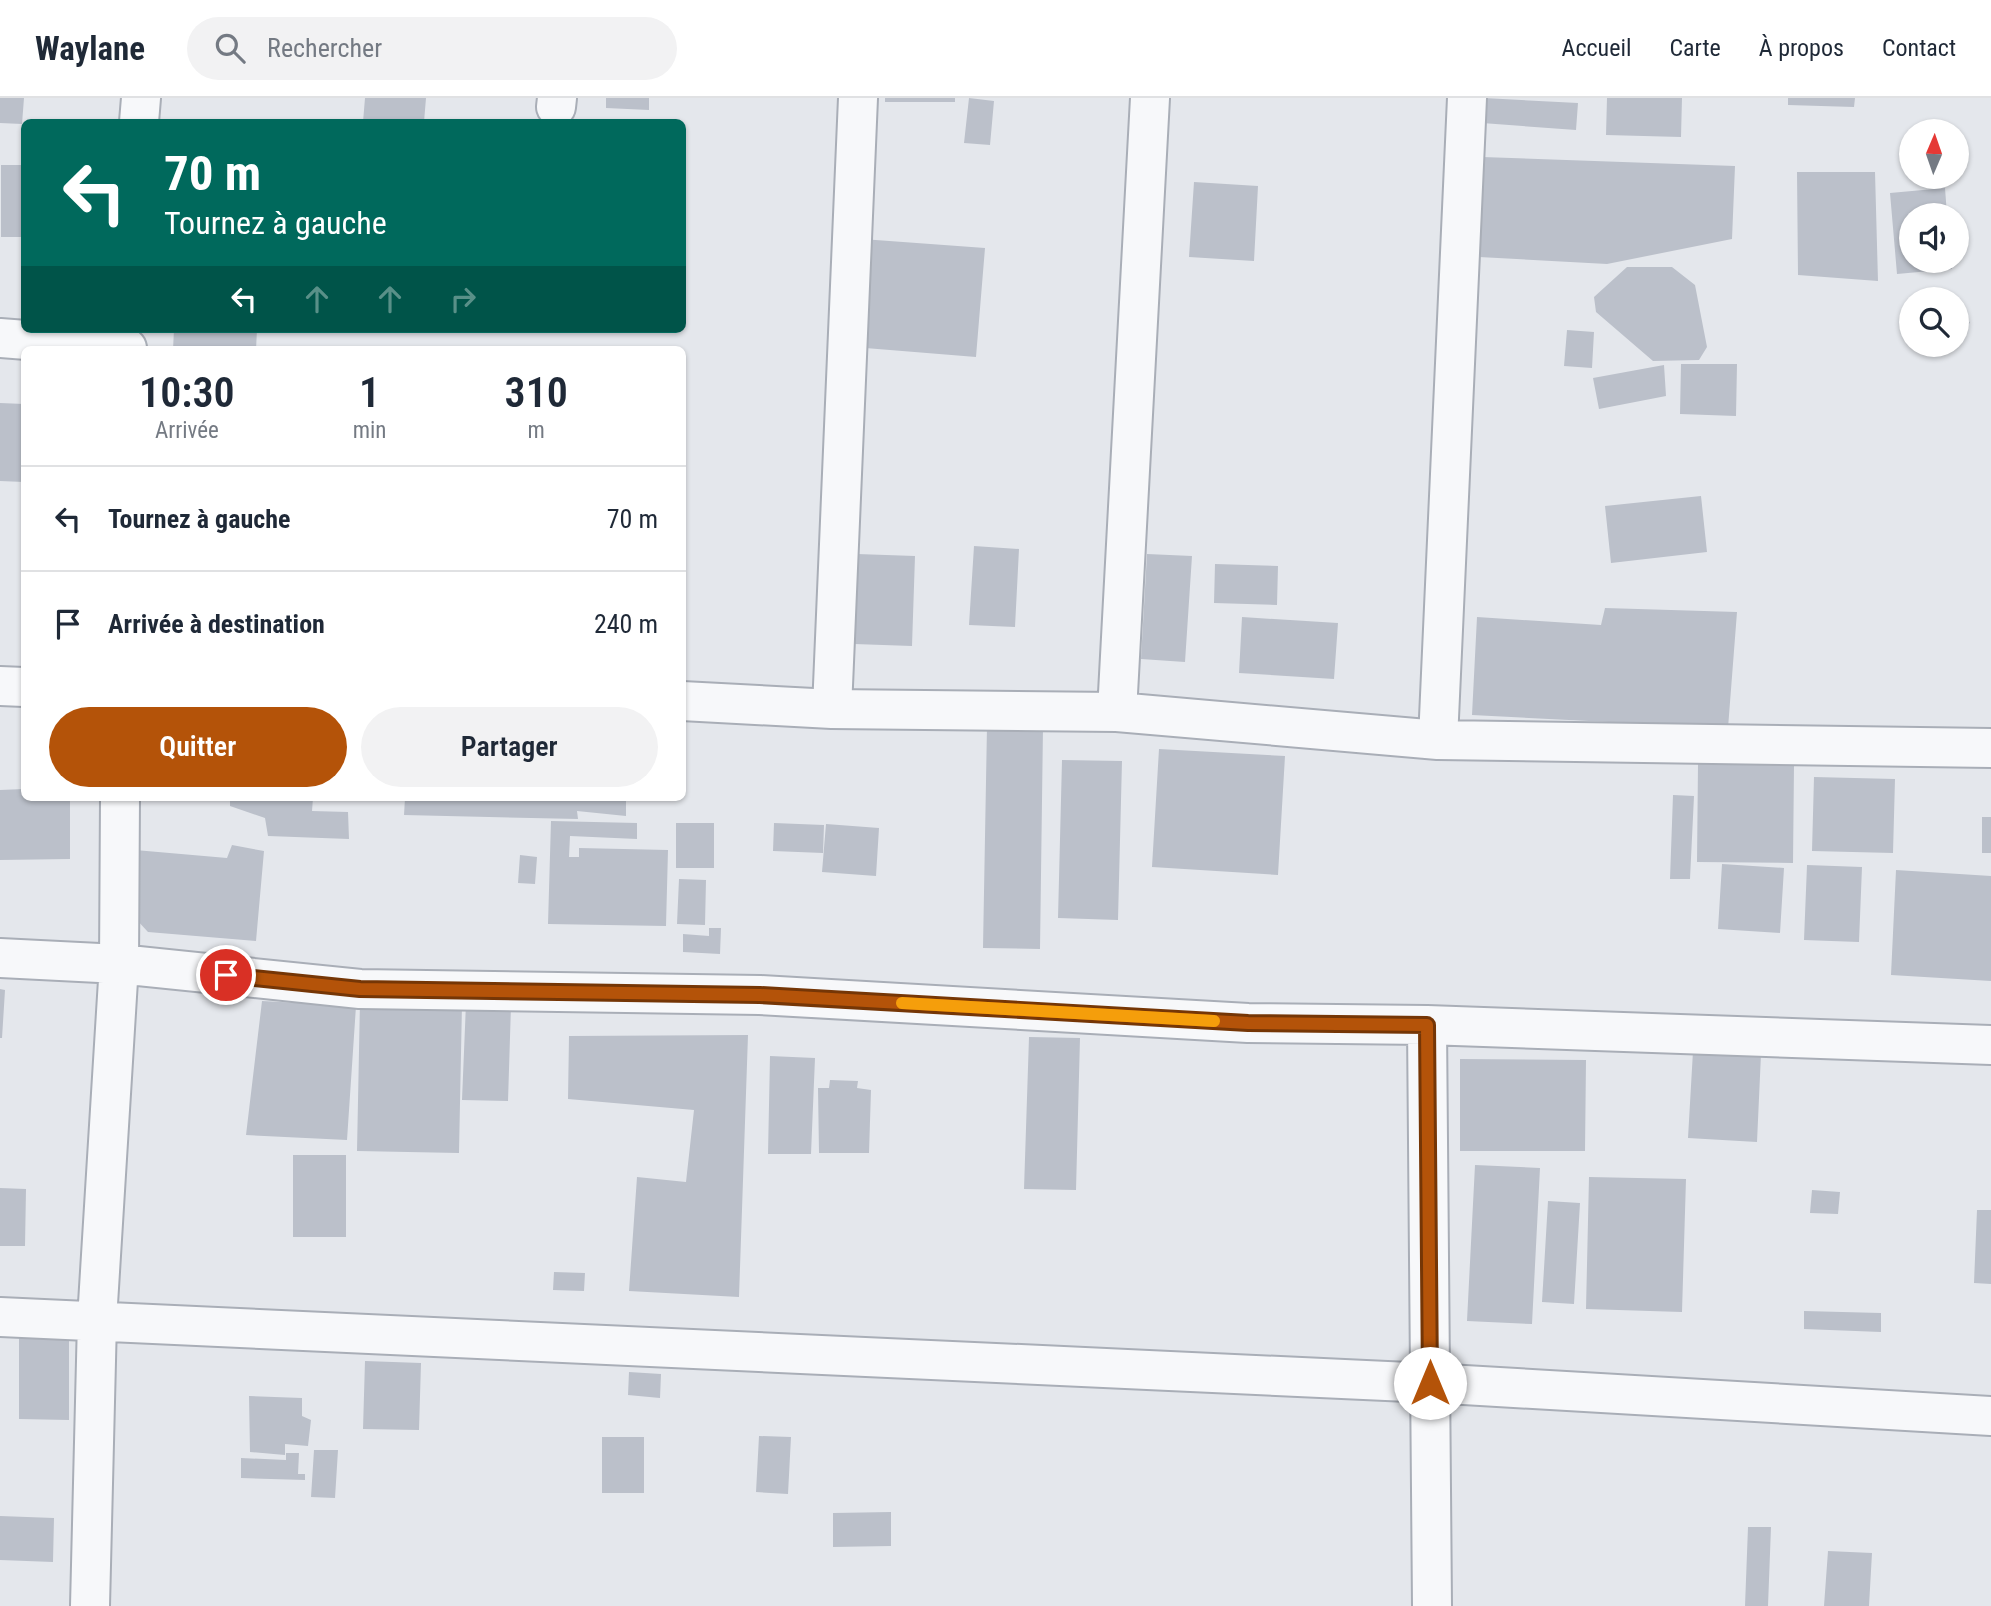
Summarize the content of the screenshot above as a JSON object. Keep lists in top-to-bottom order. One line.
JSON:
{"north":"top","page":{"header":"Waylane","search":"Rechercher","nav":["Accueil","Carte","À propos","Contact"],"turn":["70 m","Tournez à gauche"],"eta":["10:30","Arrivée","1","min","310","m"],"list":[{"name":"Tournez à gauche","value":"70 m"},{"name":"Arrivée à destination","value":"240 m"}],"buttons":["Quitter","Partager"]}}
